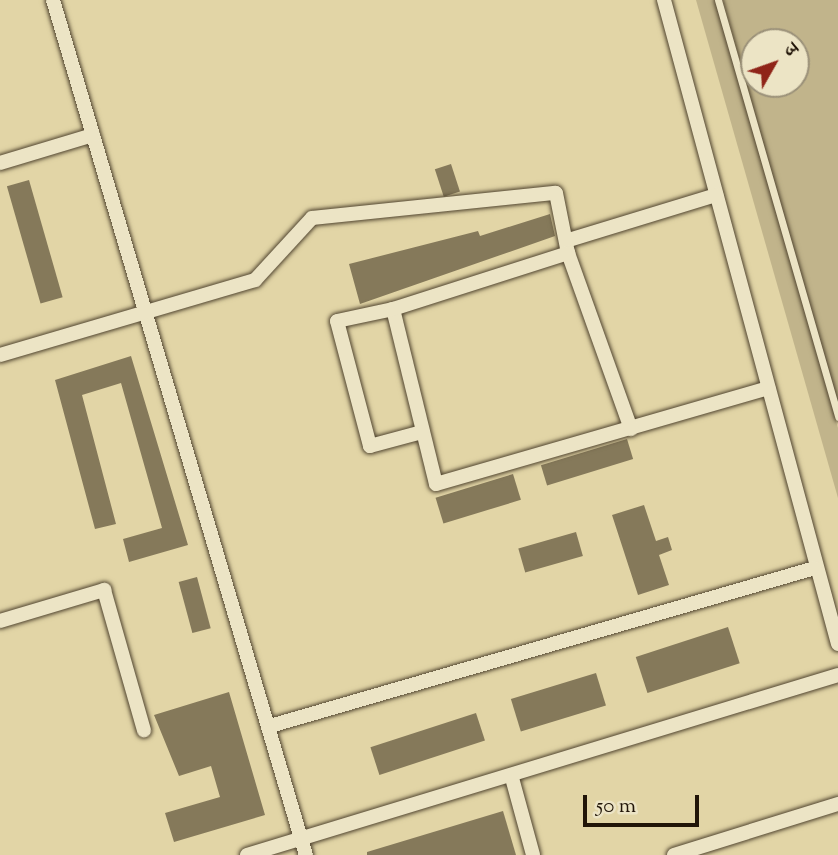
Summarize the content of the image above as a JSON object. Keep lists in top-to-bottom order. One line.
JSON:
{"scale_bar":"50 m","north":"top right"}
